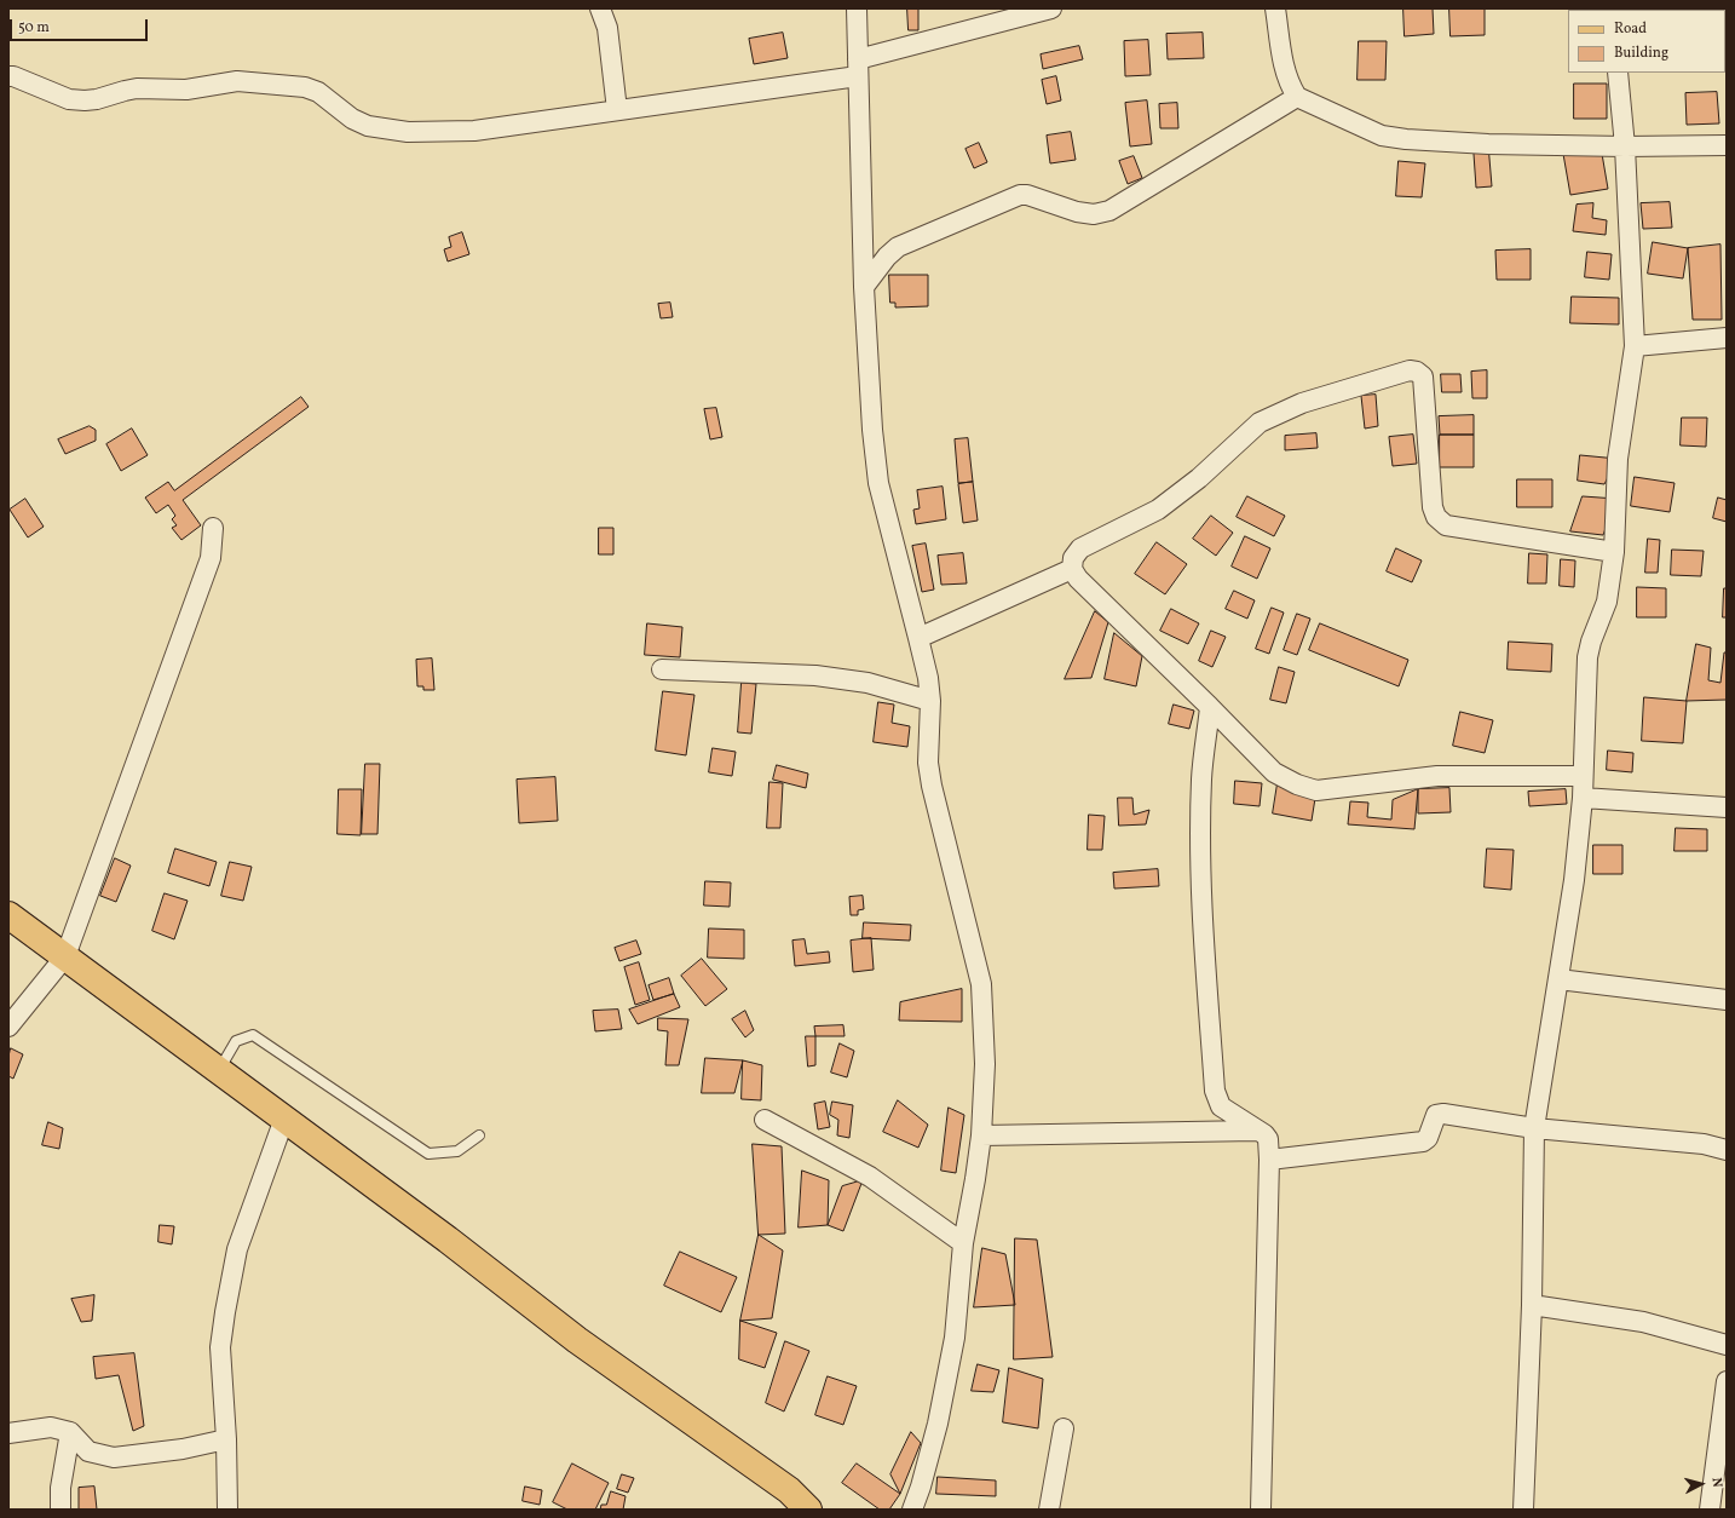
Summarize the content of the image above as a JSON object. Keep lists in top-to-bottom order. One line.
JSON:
{"legend":["Road","Building"],"scale_bar":"50 m","north":"right"}
